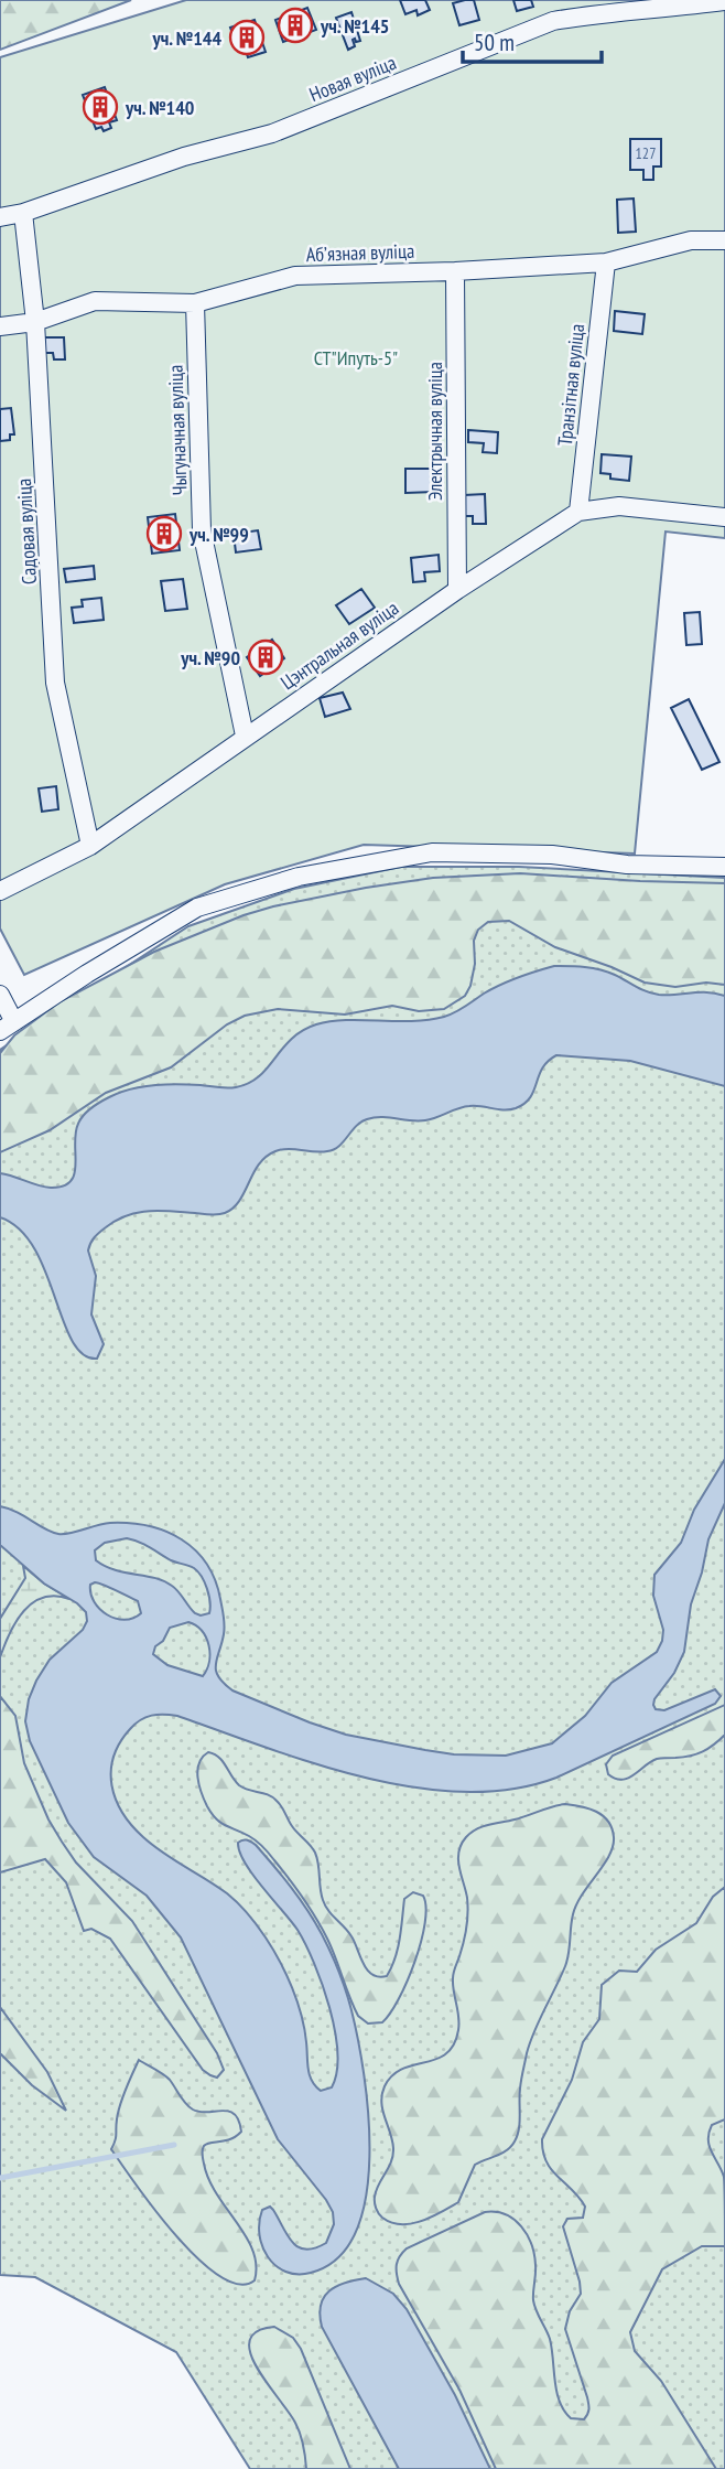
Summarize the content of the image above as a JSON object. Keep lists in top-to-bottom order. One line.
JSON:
{"streets":{"street":["Новая вуліца","Абʼязная вуліца","Транзітная вуліца","Чыгуначная вуліца","Электрычная вуліца","Садовая вуліца","Цэнтральная вуліца"]},"crossings":[["Новая вуліца","Садовая вуліца"],["Абʼязная вуліца","Транзітная вуліца"],["Абʼязная вуліца","Чыгуначная вуліца"],["Абʼязная вуліца","Электрычная вуліца"],["Абʼязная вуліца","Садовая вуліца"],["Транзітная вуліца","Цэнтральная вуліца"],["Чыгуначная вуліца","Цэнтральная вуліца"],["Электрычная вуліца","Цэнтральная вуліца"],["Садовая вуліца","Цэнтральная вуліца"]],"parks":["СТ\"Ипуть-5\""],"places":{"building":["уч. №145","уч. №144","уч. №140","уч. №99","уч. №90"]},"house_numbers":["127"],"scale_bar":"50 m"}
